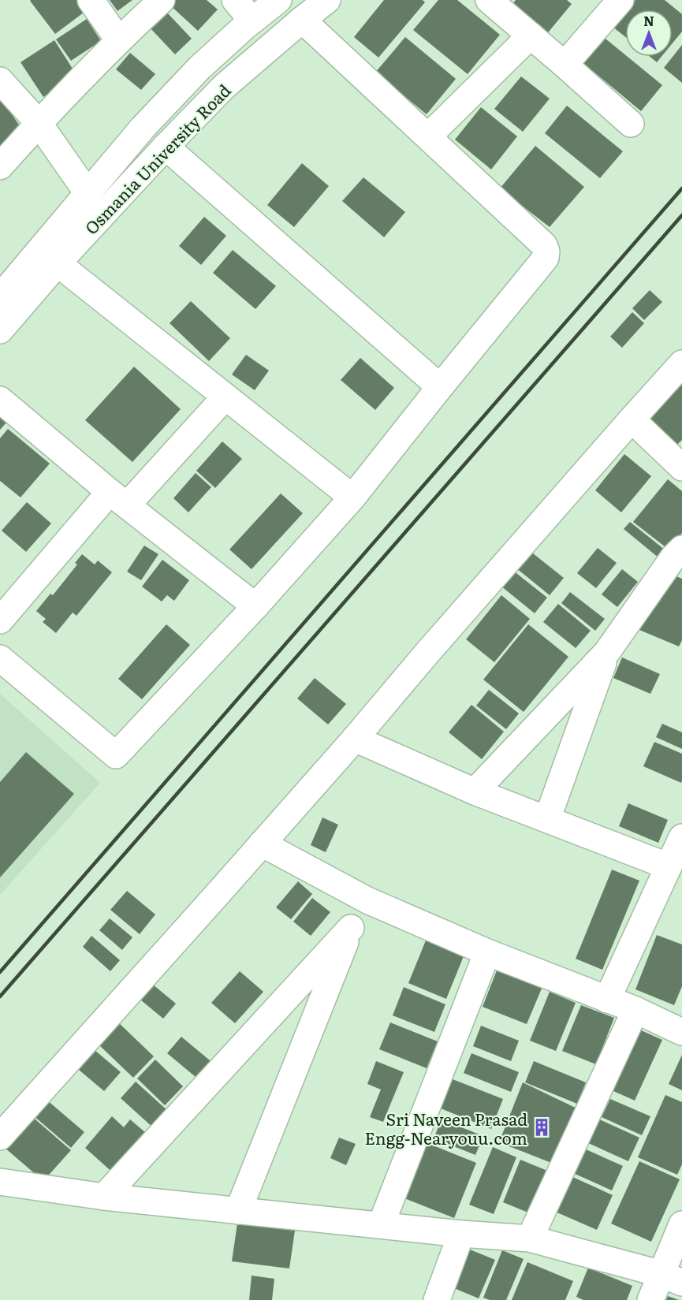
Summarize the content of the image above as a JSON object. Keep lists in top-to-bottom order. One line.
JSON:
{"streets":{"street":["Osmania University Road"]},"places":{"building":["Sri Naveen Prasad Engg-Nearyouu.com"]},"north":"top"}
